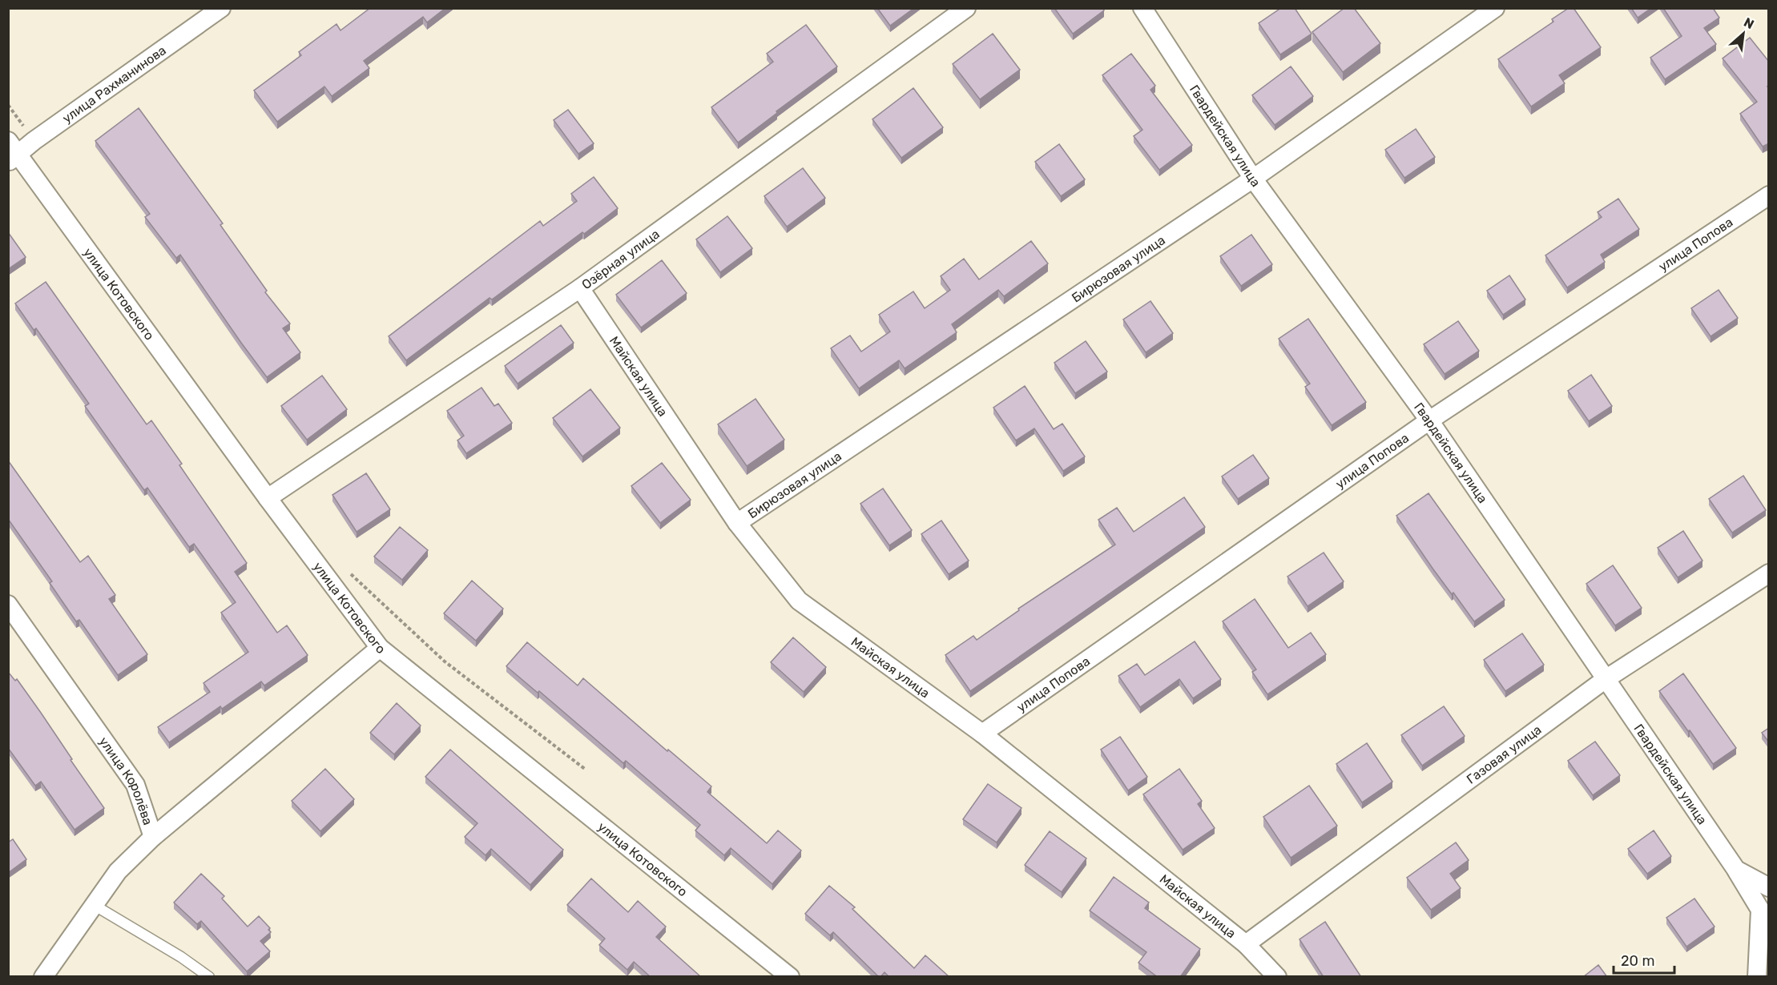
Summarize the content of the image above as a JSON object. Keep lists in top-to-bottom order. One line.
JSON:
{"streets":{"street":["улица Рахманинова","Гвардейская улица","улица Попова","Озёрная улица","Бирюзовая улица","улица Котовского","Майская улица","Газовая улица","улица Королёва"]},"crossings":[["улица Рахманинова","улица Котовского"],["Гвардейская улица","улица Попова"],["Гвардейская улица","Бирюзовая улица"],["Гвардейская улица","Газовая улица"],["улица Попова","Майская улица"],["Озёрная улица","улица Котовского"],["Озёрная улица","Майская улица"],["Бирюзовая улица","Майская улица"],["Майская улица","Газовая улица"]],"scale_bar":"20 m","north":"top right"}
